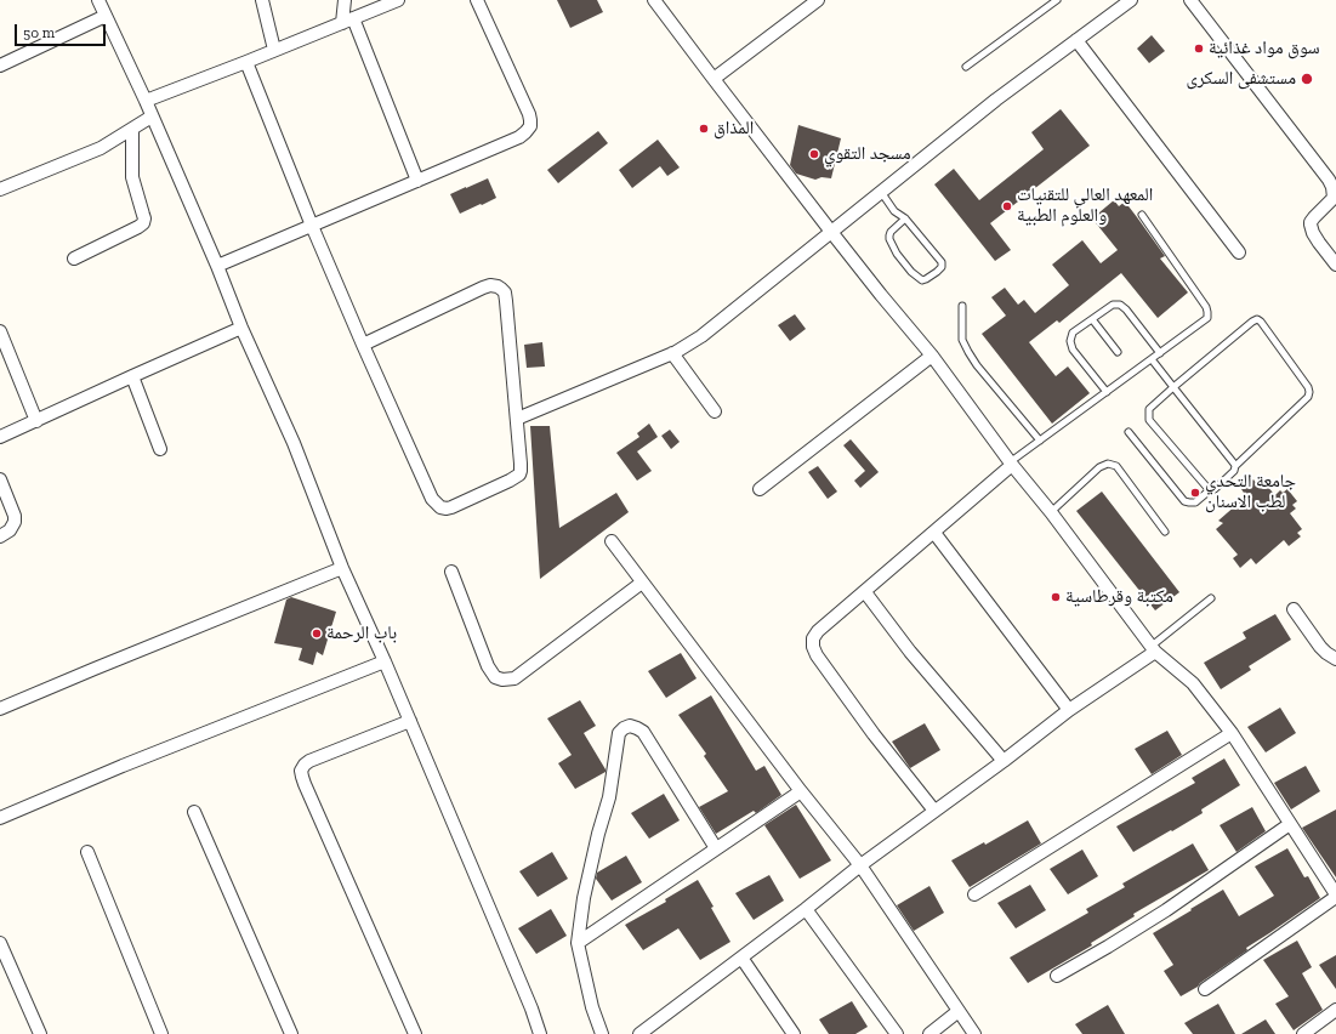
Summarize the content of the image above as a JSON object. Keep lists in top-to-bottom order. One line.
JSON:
{"places":["سوق مواد غذائية","مستشفى السكرى","المذاق","مسجد التقوي","المعهد العالي للتقنيات والعلوم الطبية","جامعة التحدي لطب الاسنان","مكتبة وقرطاسية","باب الرحمة"],"scale_bar":"50 m"}
